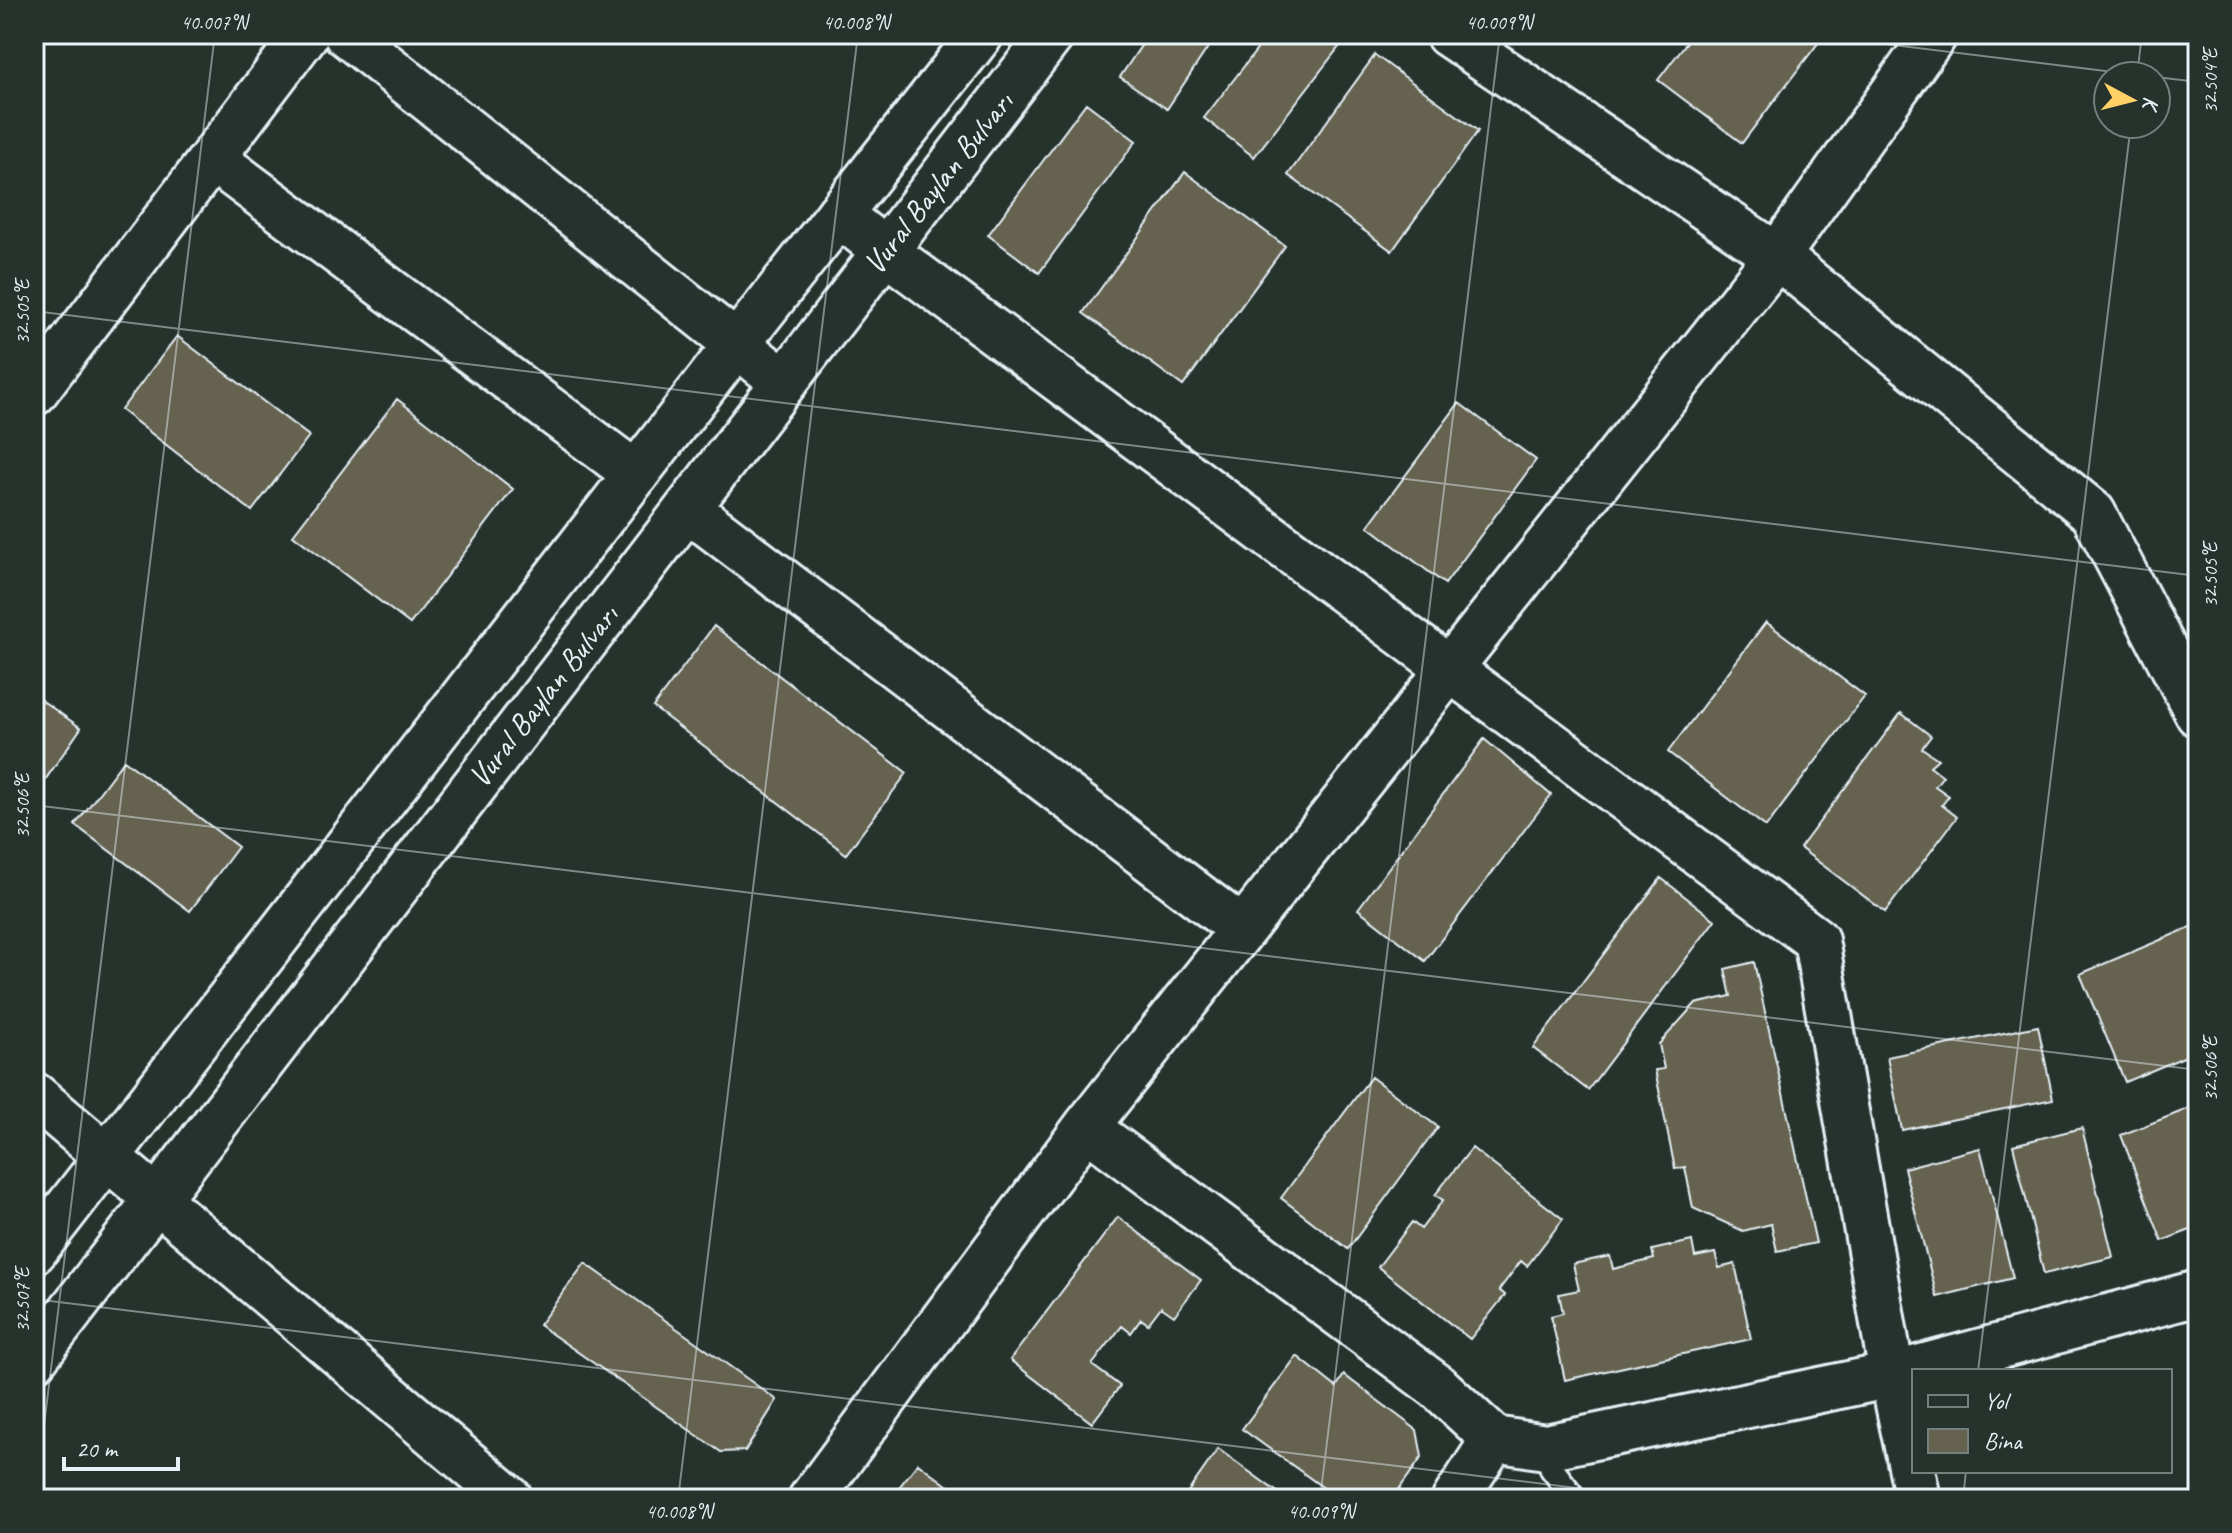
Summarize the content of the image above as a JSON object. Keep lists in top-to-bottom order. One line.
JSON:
{"streets":{"street":["Vural Baylan Bulvarı"]},"legend":["Yol","Bina"],"scale_bar":"20 m","north":"right","coordinates":["40.007°N","40.008°N","40.009°N","32.504°E","32.505°E","32.506°E","32.507°E"]}
